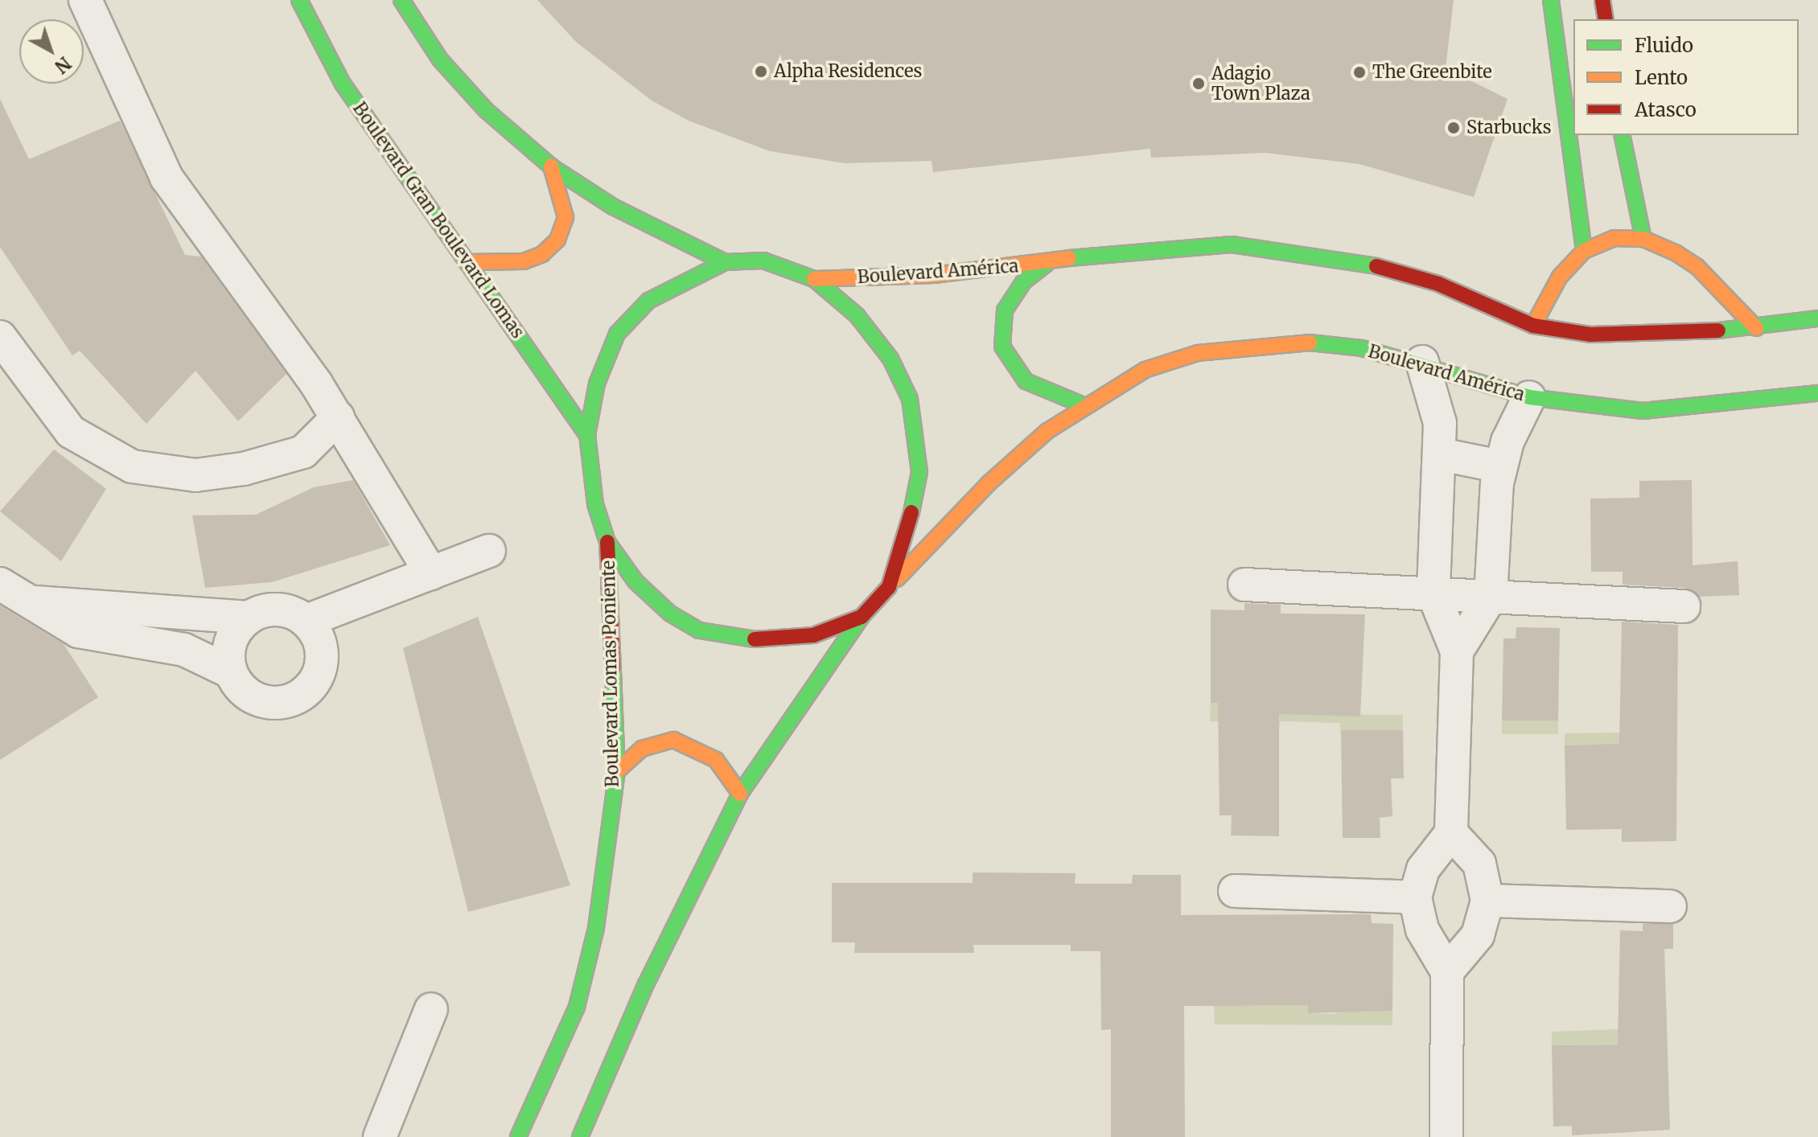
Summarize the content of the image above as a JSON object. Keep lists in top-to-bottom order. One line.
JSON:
{"streets":{"main road":["Boulevard Gran Boulevard Lomas","Boulevard América","Boulevard Lomas Poniente"]},"places":["Alpha Residences","The Greenbite","Adagio Town Plaza","Starbucks"],"legend":["Fluido","Lento","Atasco"],"north":"bottom right"}
